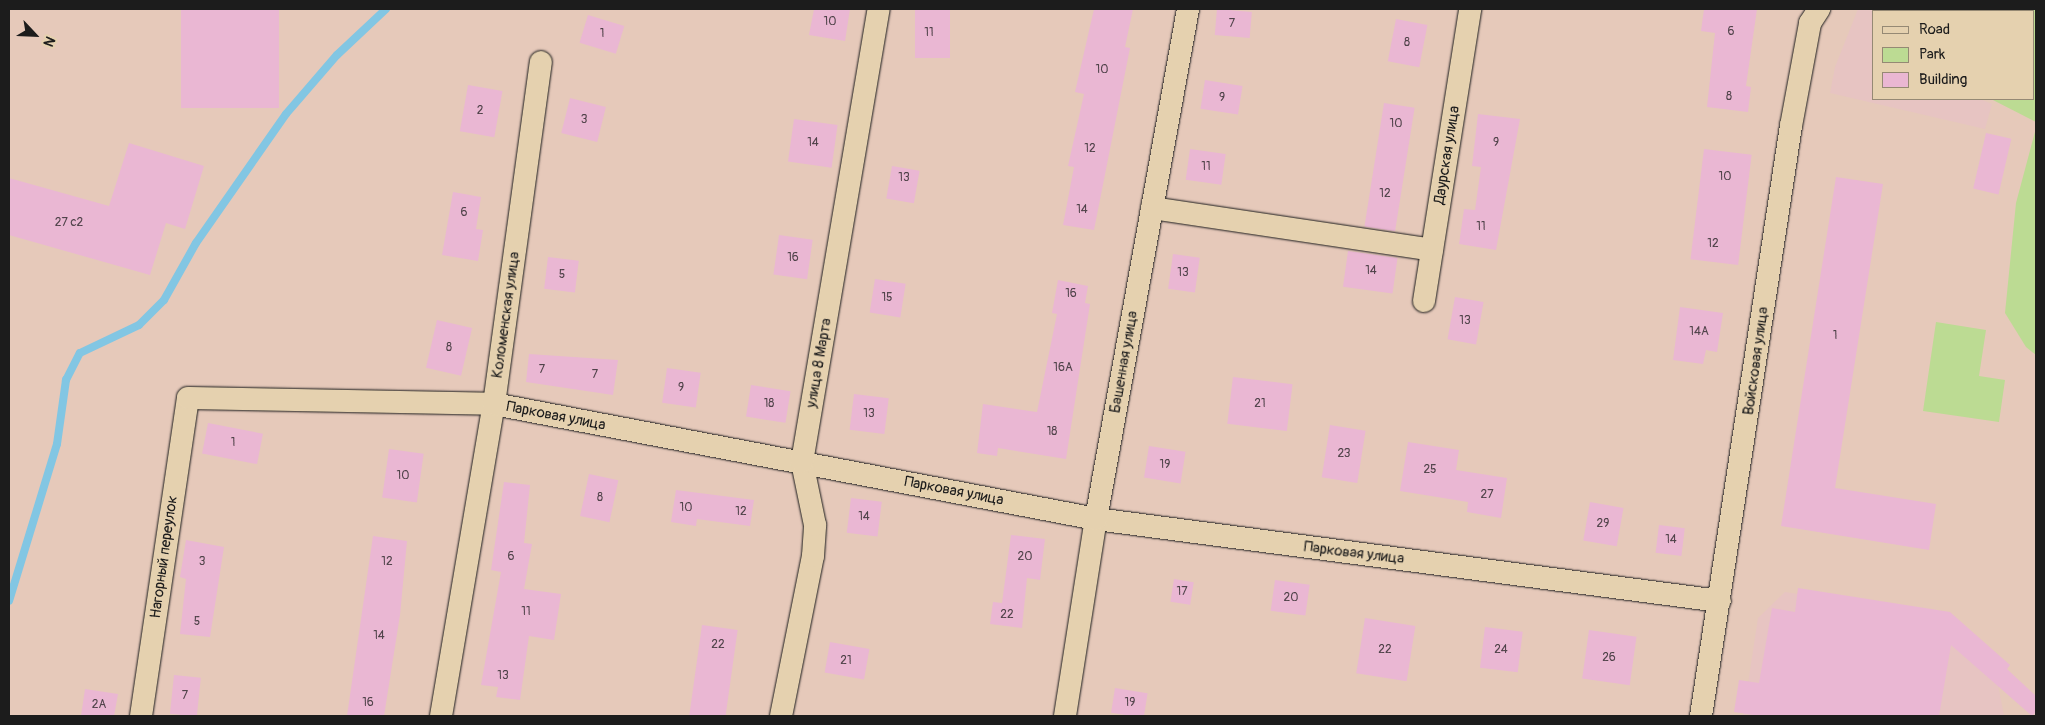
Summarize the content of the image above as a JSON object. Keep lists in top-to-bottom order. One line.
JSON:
{"streets":{"street":["Даурская улица","Коломенская улица","Войсковая улица","Башенная улица","улица 8 Марта","Парковая улица","Нагорный переулок"]},"crossings":[["Коломенская улица","Парковая улица"],["Войсковая улица","Парковая улица"],["Башенная улица","Парковая улица"],["улица 8 Марта","Парковая улица"],["Парковая улица","Нагорный переулок"]],"house_numbers":["10","7","6","11","1","8","10","8","9","2","3","10","14","9","12","11","10","13","12","14","6","27 с2","11","12","16","14","13","5","16","15","13","14А","1","8","16А","7","7","9","18","21","13","18","1","23","19","25","10","27","8","10","12","14","29","14","6","20","3","12","17","20","11","22","5","14","22","22","24","26","21","13","7","16","19","2А"],"legend":["Road","Park","Building"],"north":"bottom right"}
